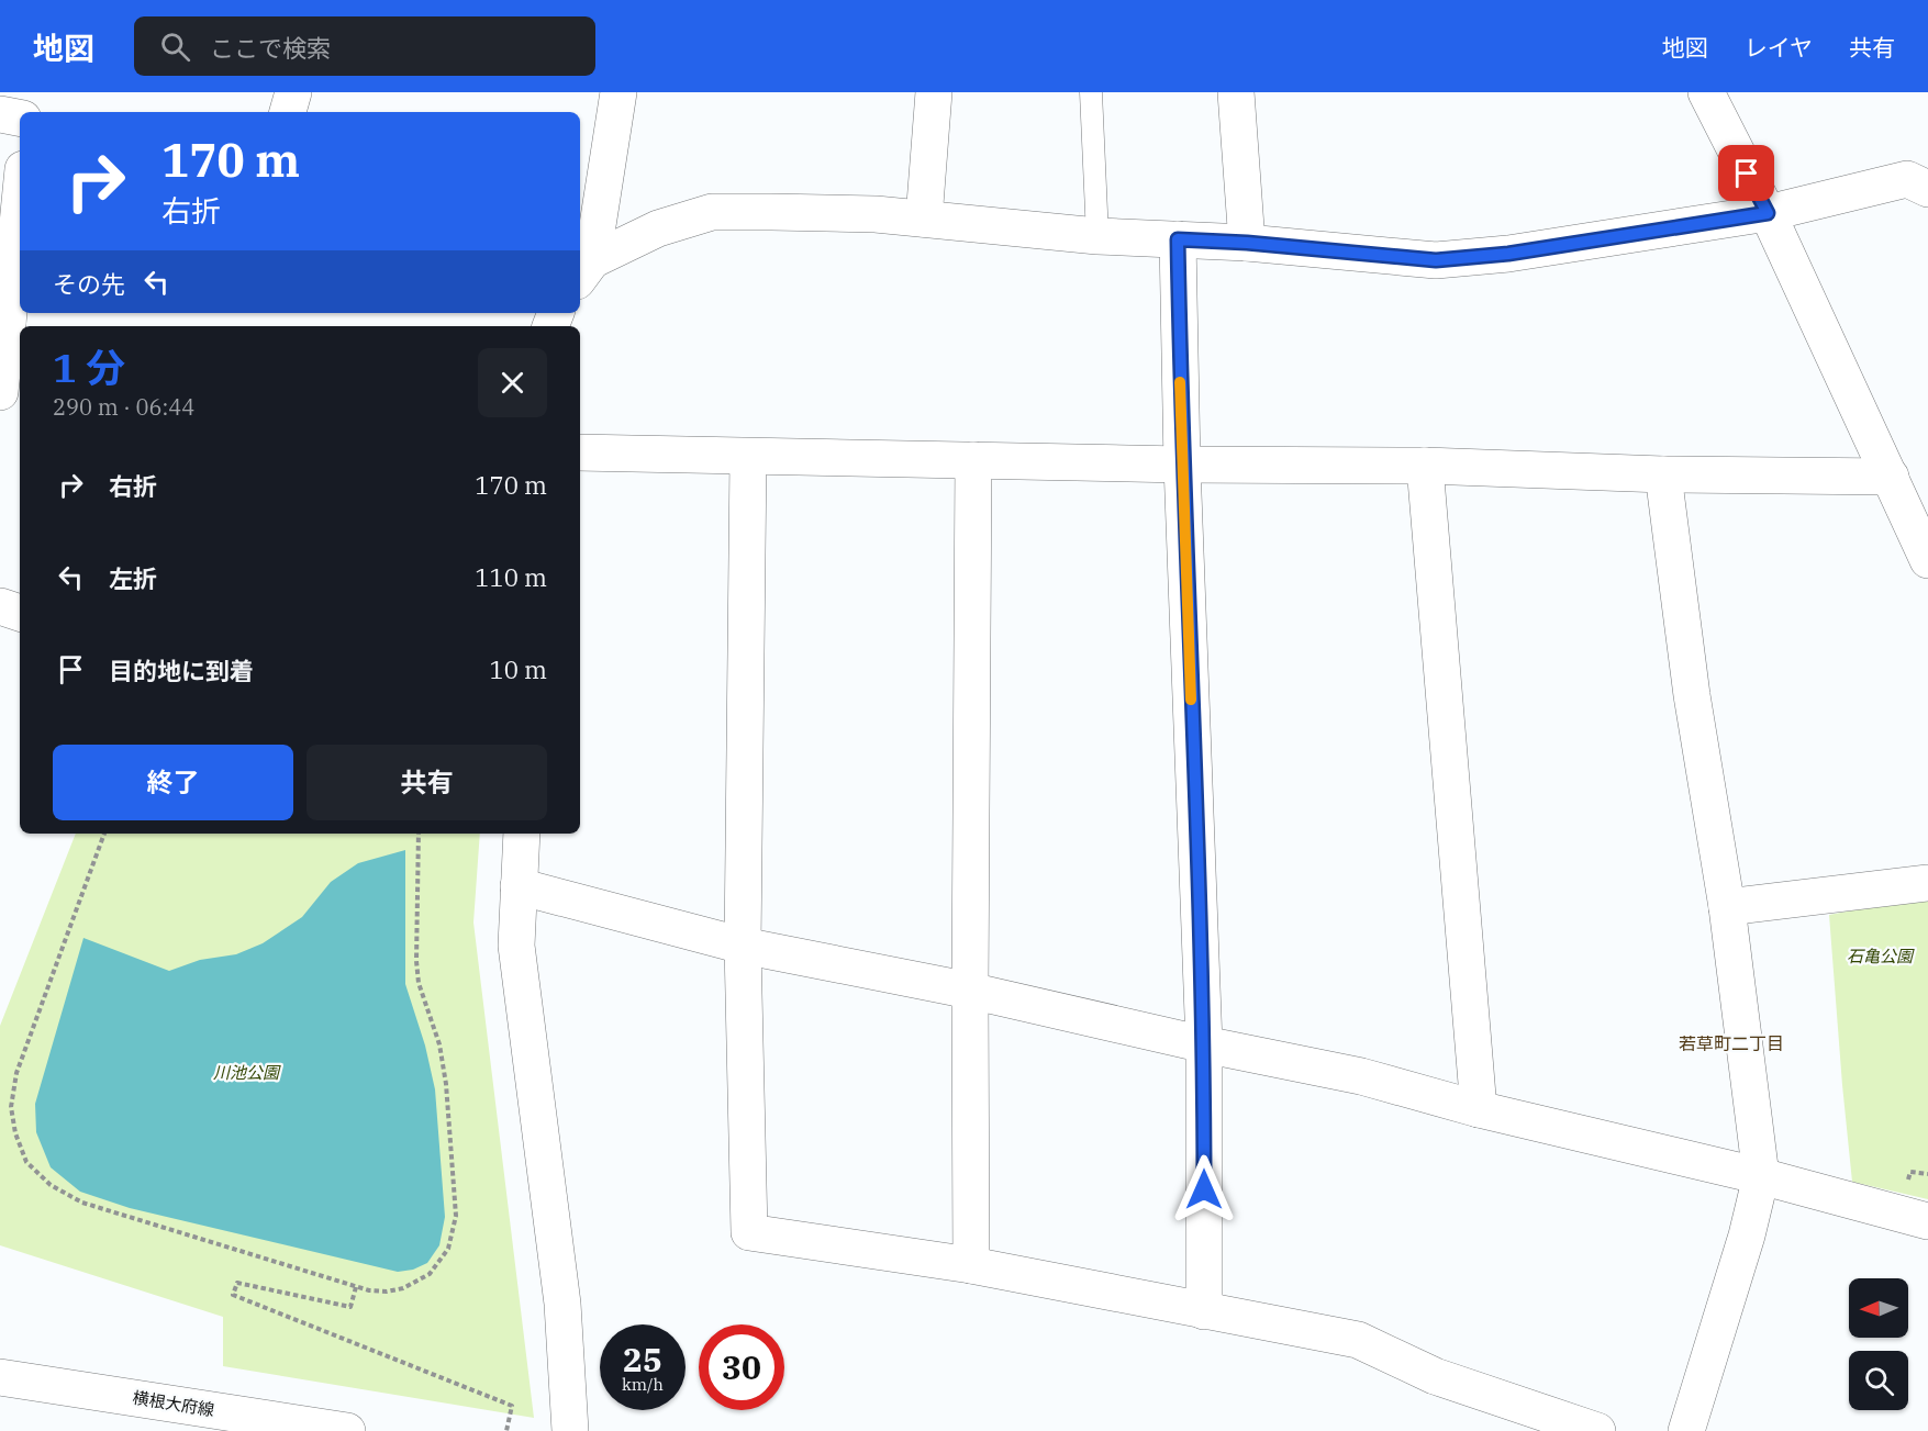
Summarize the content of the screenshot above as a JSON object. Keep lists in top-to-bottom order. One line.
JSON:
{"streets":{"street":["横根大府線"]},"districts":["若草町二丁目"],"parks":["石亀公園","川池公園"],"north":"left","page":{"header":"地図","search":"ここで検索","nav":["地図","レイヤ","共有"],"turn":["170 m","右折"],"then":"その先","heading":["1 分","290 m · 06:44"],"list":[{"name":"右折","value":"170 m"},{"name":"左折","value":"110 m"},{"name":"目的地に到着","value":"10 m"}],"buttons":["終了","共有"],"speed":"25 km/h","limit":"30"}}
